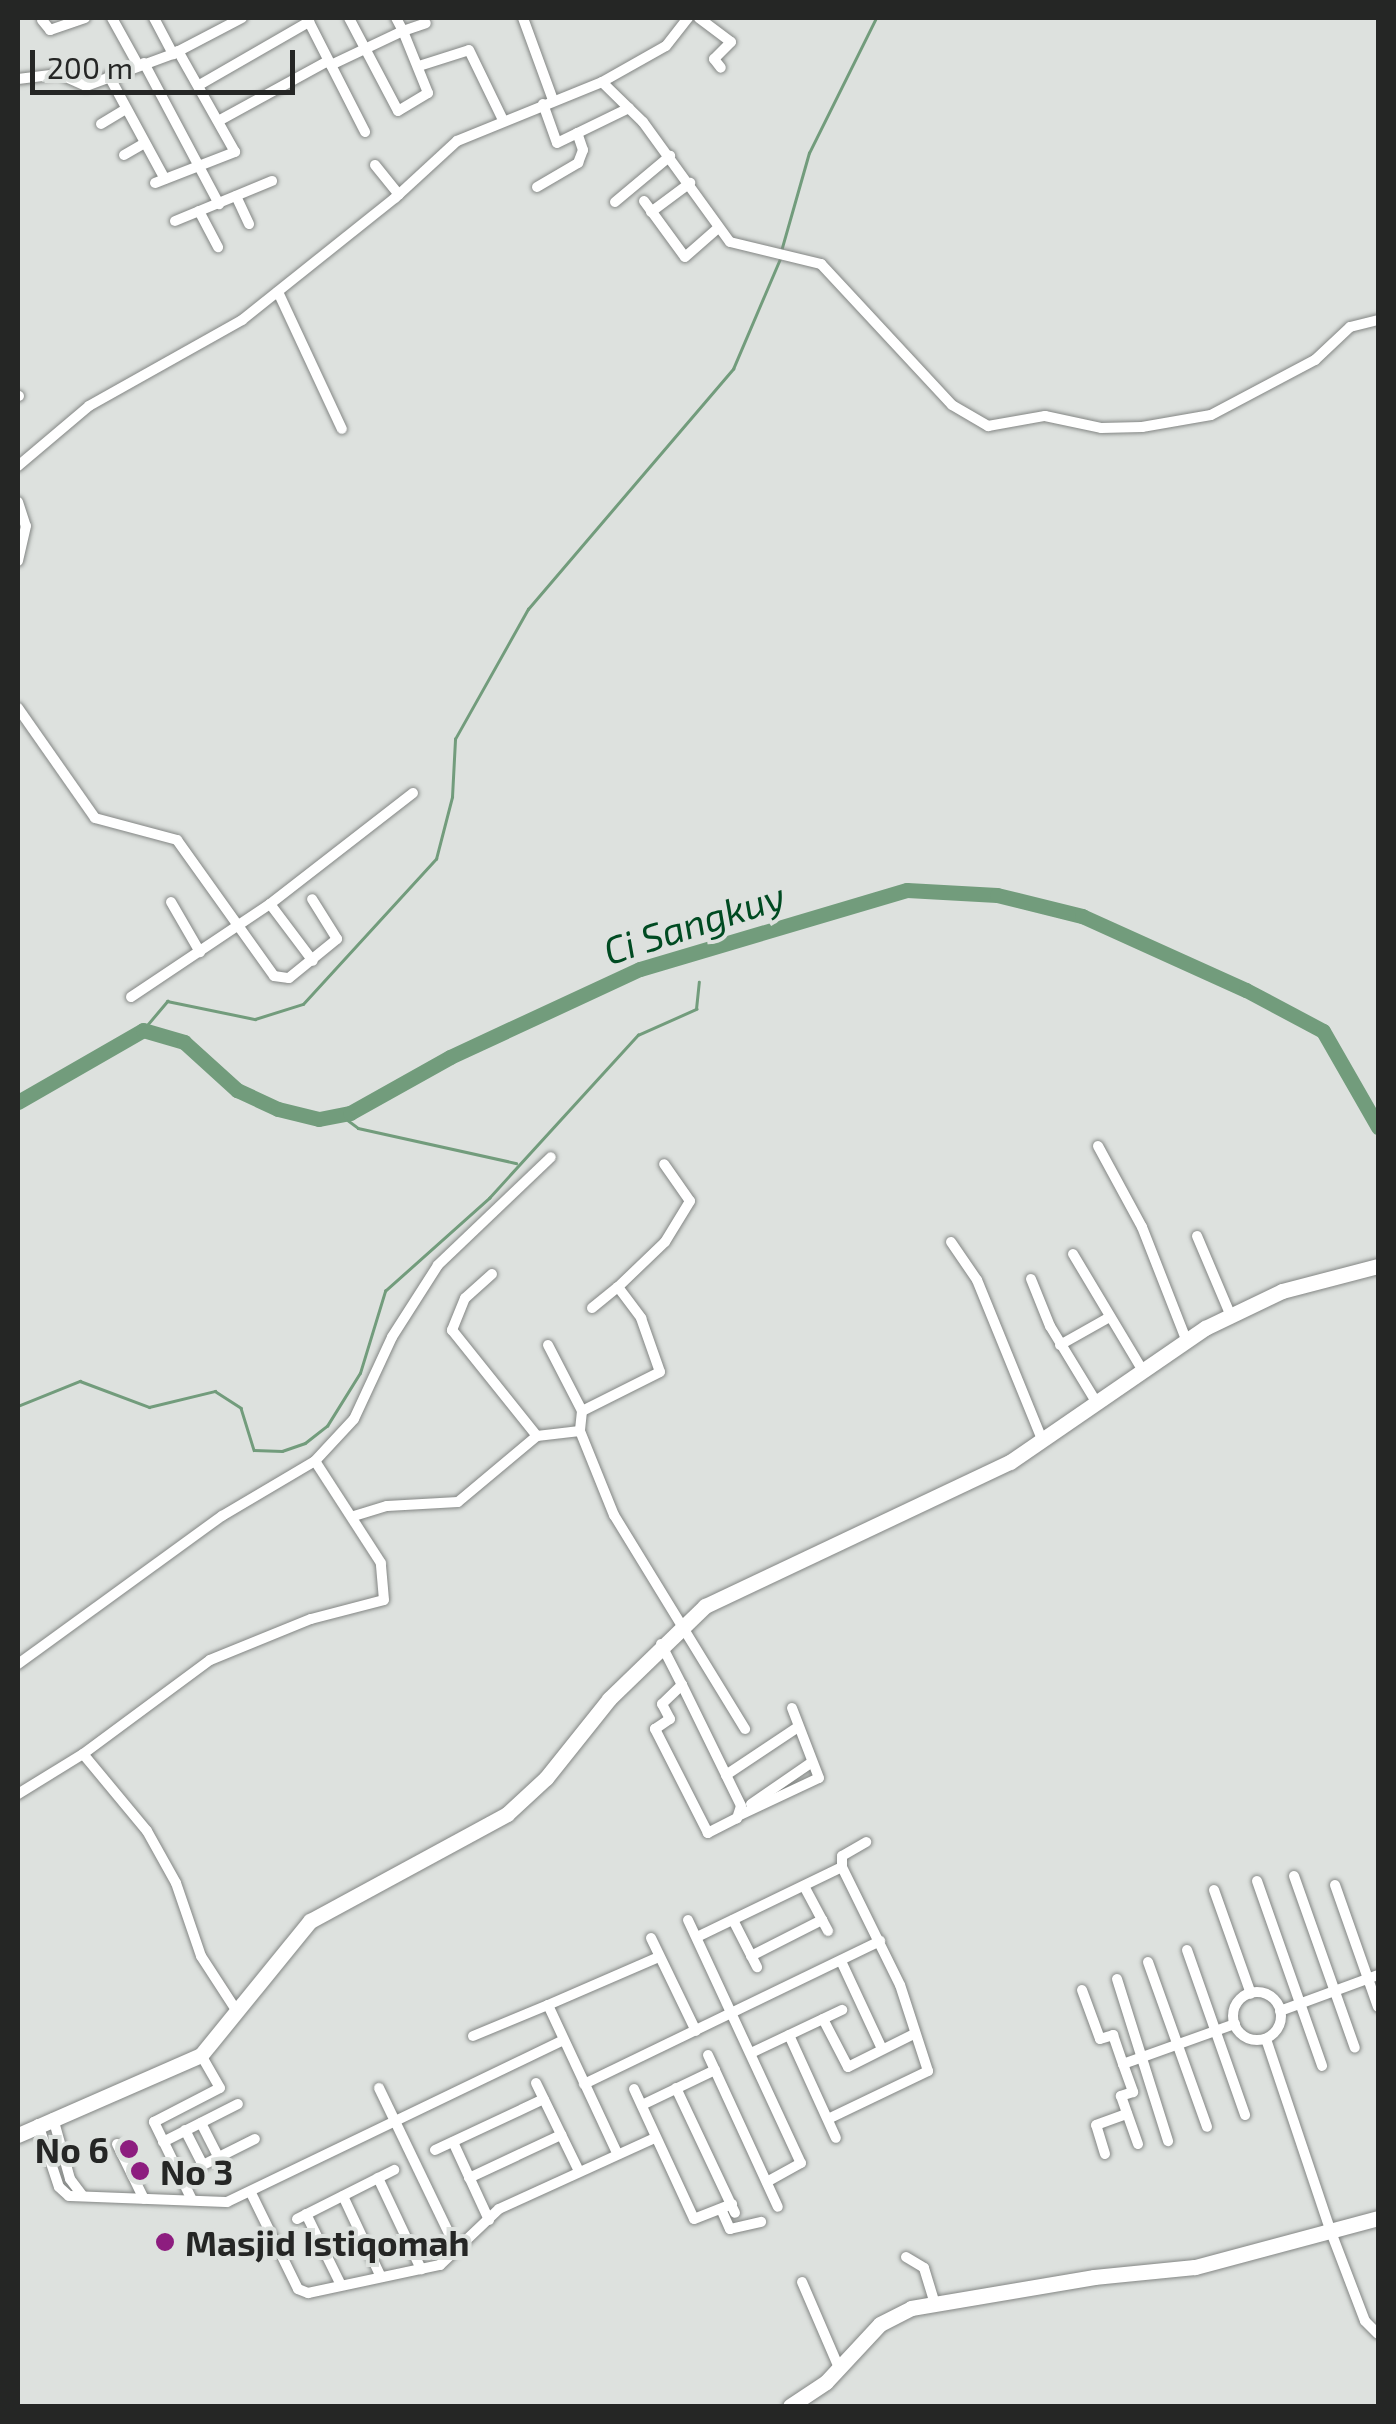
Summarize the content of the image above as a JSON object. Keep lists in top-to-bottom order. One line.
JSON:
{"water":["Ci Sangkuy"],"places":["No 6","No 3","Masjid Istiqomah"],"scale_bar":"200 m"}
